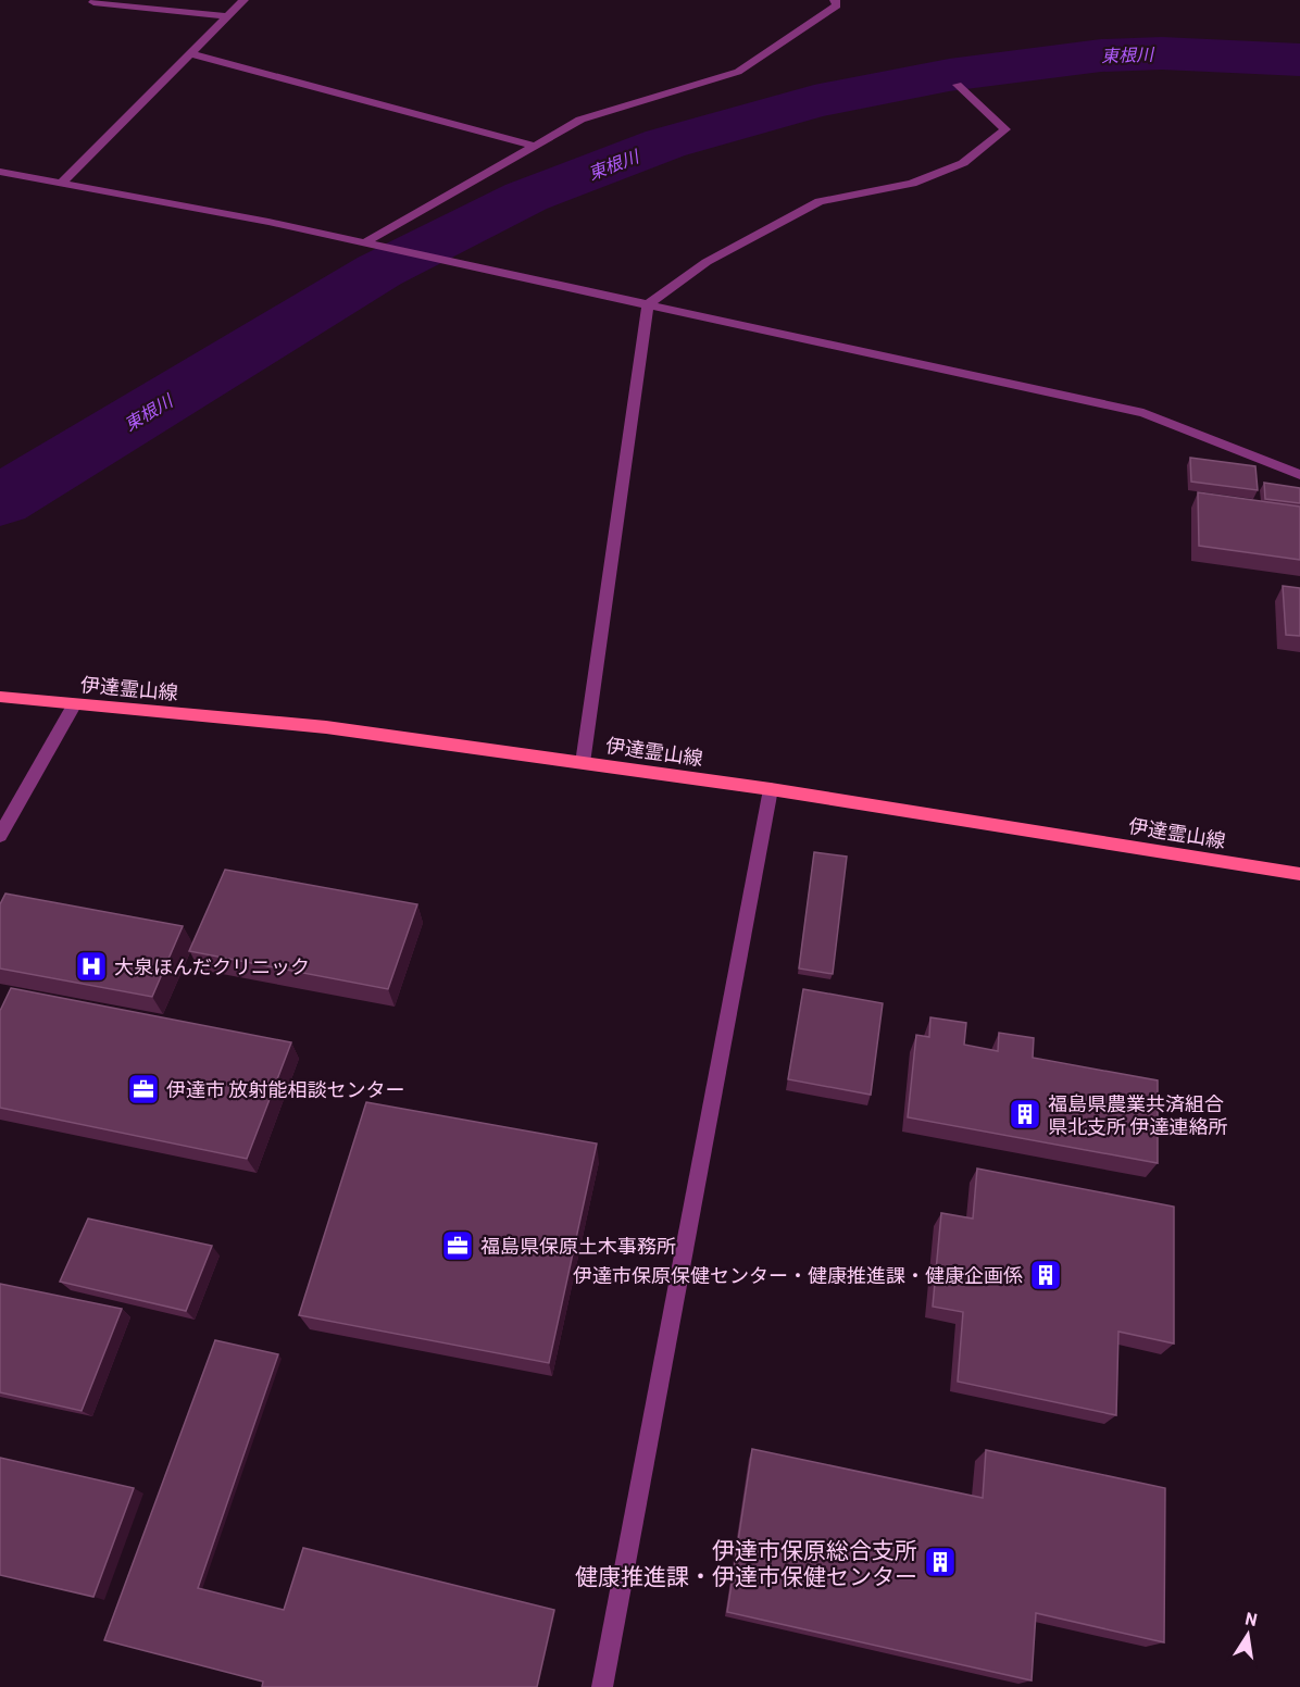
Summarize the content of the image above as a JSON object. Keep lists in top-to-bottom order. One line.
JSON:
{"streets":{"main road":["伊達霊山線"]},"water":["東根川"],"places":{"hospital":["大泉ほんだクリニック"],"office":["伊達市 放射能相談センター","福島県保原土木事務所"],"building":["福島県農業共済組合 県北支所 伊達連絡所","伊達市保原保健センター・健康推進課・健康企画係","伊達市保原総合支所 健康推進課・伊達市保健センター"]},"north":"top"}
